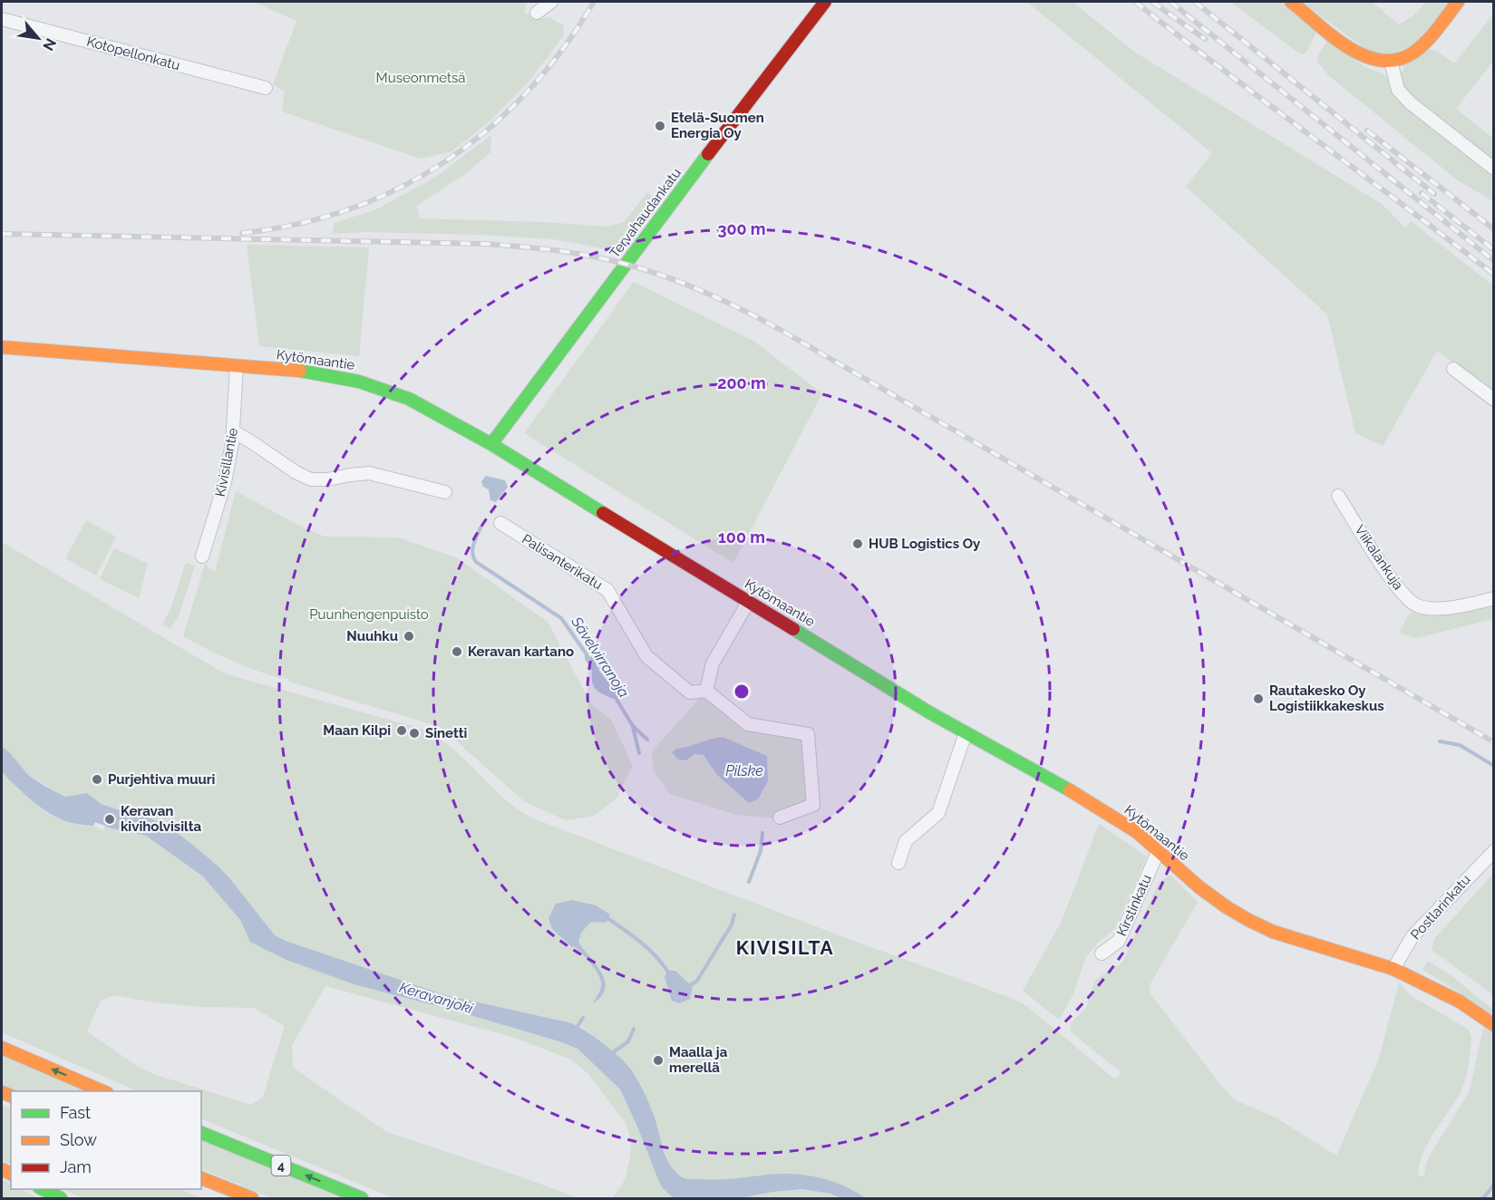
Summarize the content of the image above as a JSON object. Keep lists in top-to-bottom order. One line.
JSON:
{"streets":{"main road":["Tervahaudankatu","Kytömaantie","4"],"street":["Kotopellonkatu","Kivisillantie","Viikalankuja","Palisanterikatu","Kirstinkatu","Postlarinkatu"]},"crossings":[["Tervahaudankatu","Kytömaantie"],["Kytömaantie","Kivisillantie"],["Kytömaantie","Kirstinkatu"],["Kytömaantie","Postlarinkatu"]],"districts":["KIVISILTA"],"water":["Sävelvirranoja","Pilske","Keravanjoki"],"parks":["Museonmetsä","Puunhengenpuisto"],"places":["Etelä-Suomen Energia Oy","HUB Logistics Oy","Nuuhku","Keravan kartano","Rautakesko Oy Logistiikkakeskus","Maan Kilpi","Sinetti","Purjehtiva muuri","Keravan kiviholvisilta","Maalla ja merellä"],"legend":["Fast","Slow","Jam"],"north":"bottom right","rings":["300 m","200 m","100 m"]}
